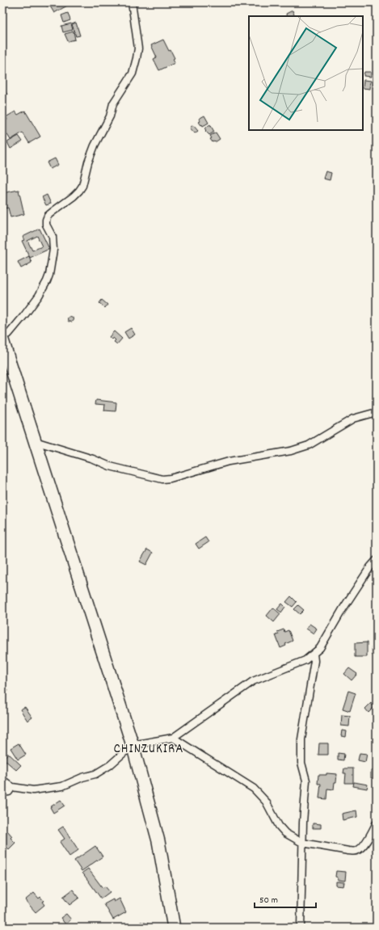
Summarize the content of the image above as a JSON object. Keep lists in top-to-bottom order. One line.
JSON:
{"districts":["CHINZUKIRA"],"scale_bar":"50 m"}
